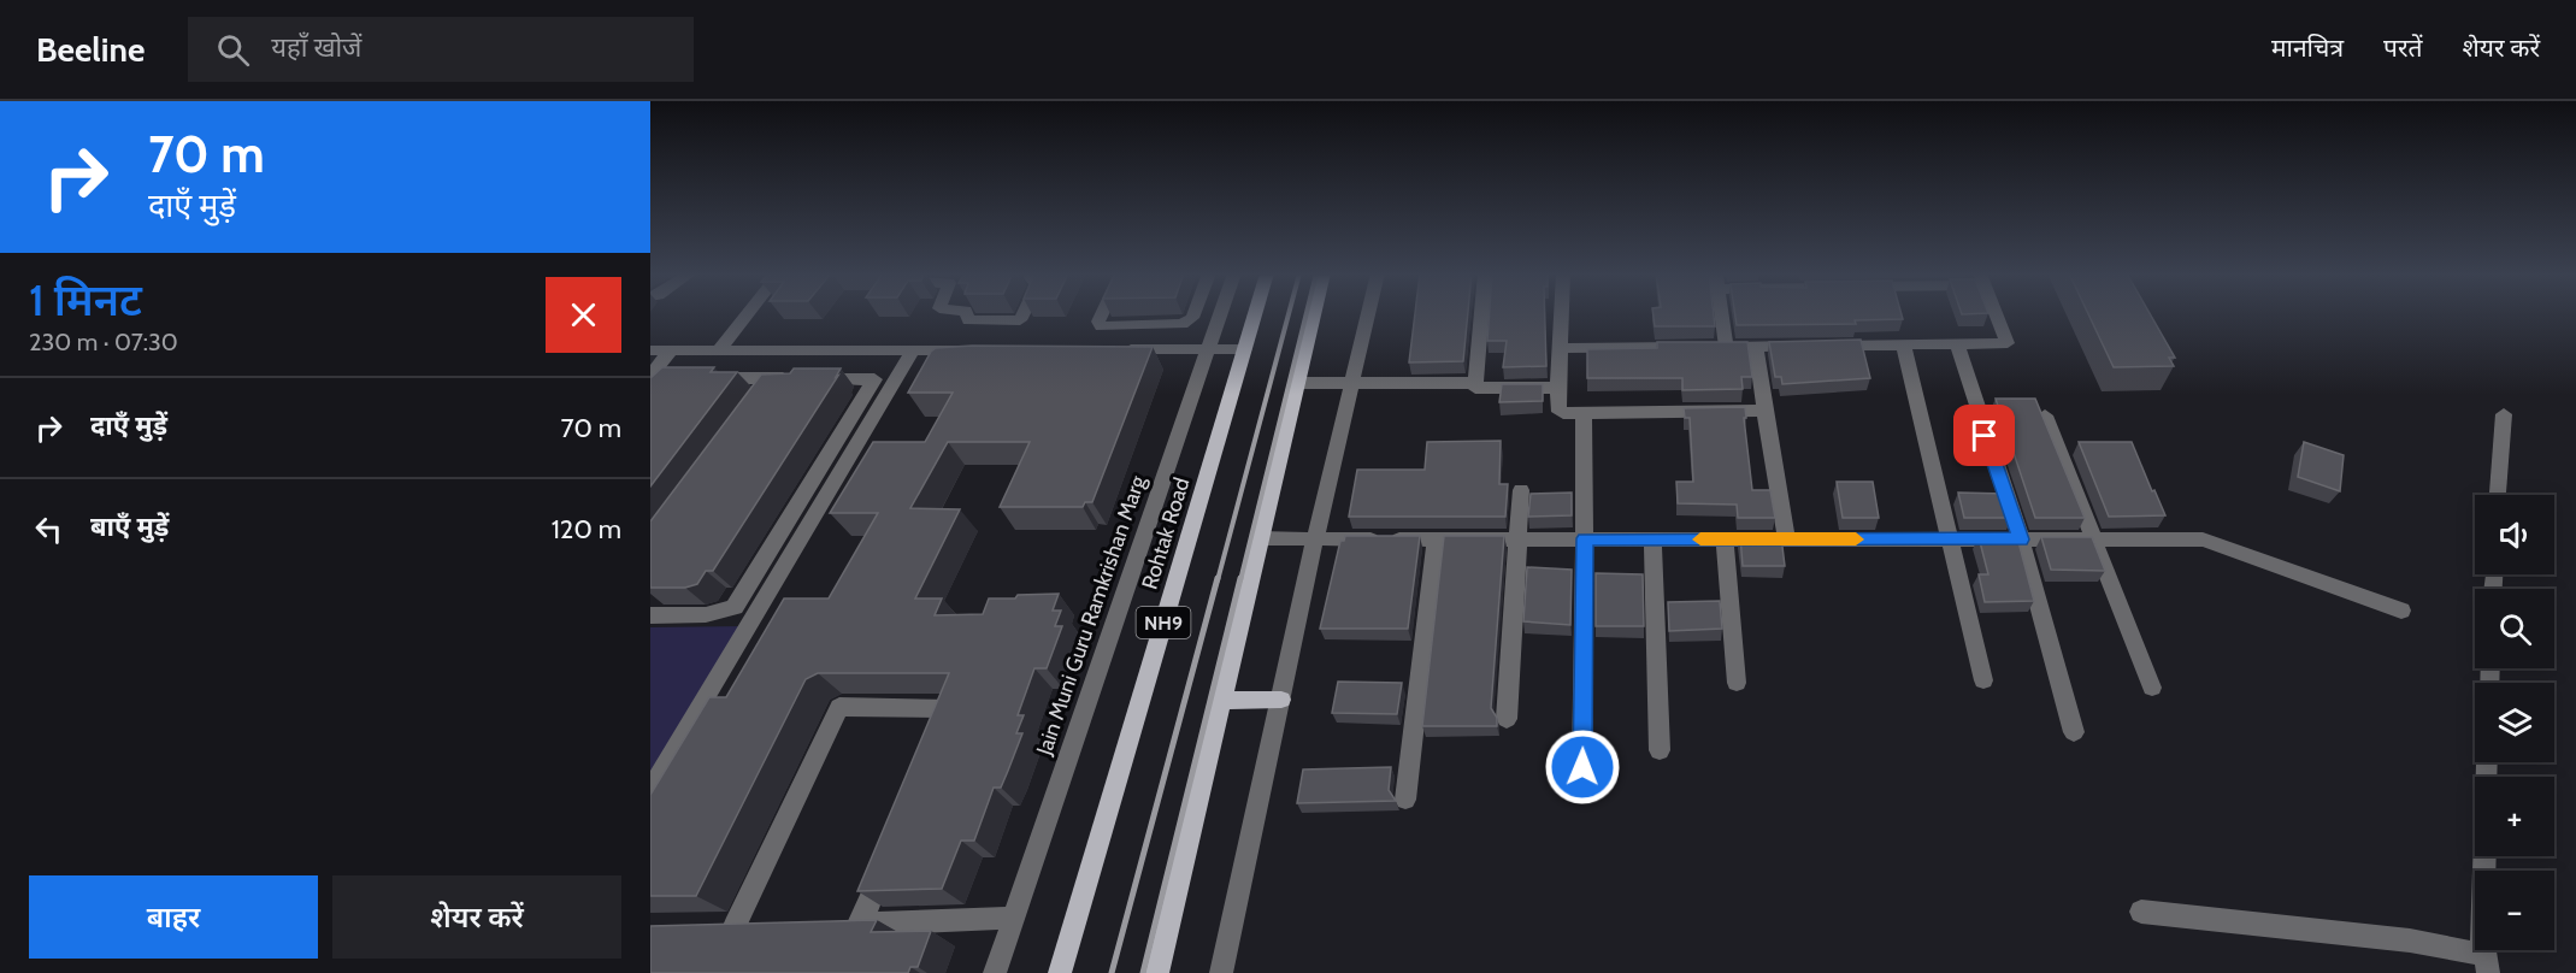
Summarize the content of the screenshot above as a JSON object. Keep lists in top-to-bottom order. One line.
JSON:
{"streets":{"main road":["Rohtak Road","NH9"],"street":["Jain Muni Guru Ramkrishan Marg"]},"page":{"header":"Beeline","search":"यहाँ खोजें","nav":["मानचित्र","परतें","शेयर करें"],"turn":["70 m","दाएँ मुड़ें"],"heading":["1 मिनट","230 m · 07:30"],"list":[{"name":"दाएँ मुड़ें","value":"70 m"},{"name":"बाएँ मुड़ें","value":"120 m"}],"map_buttons":["+","−"],"buttons":["बाहर","शेयर करें"]}}
